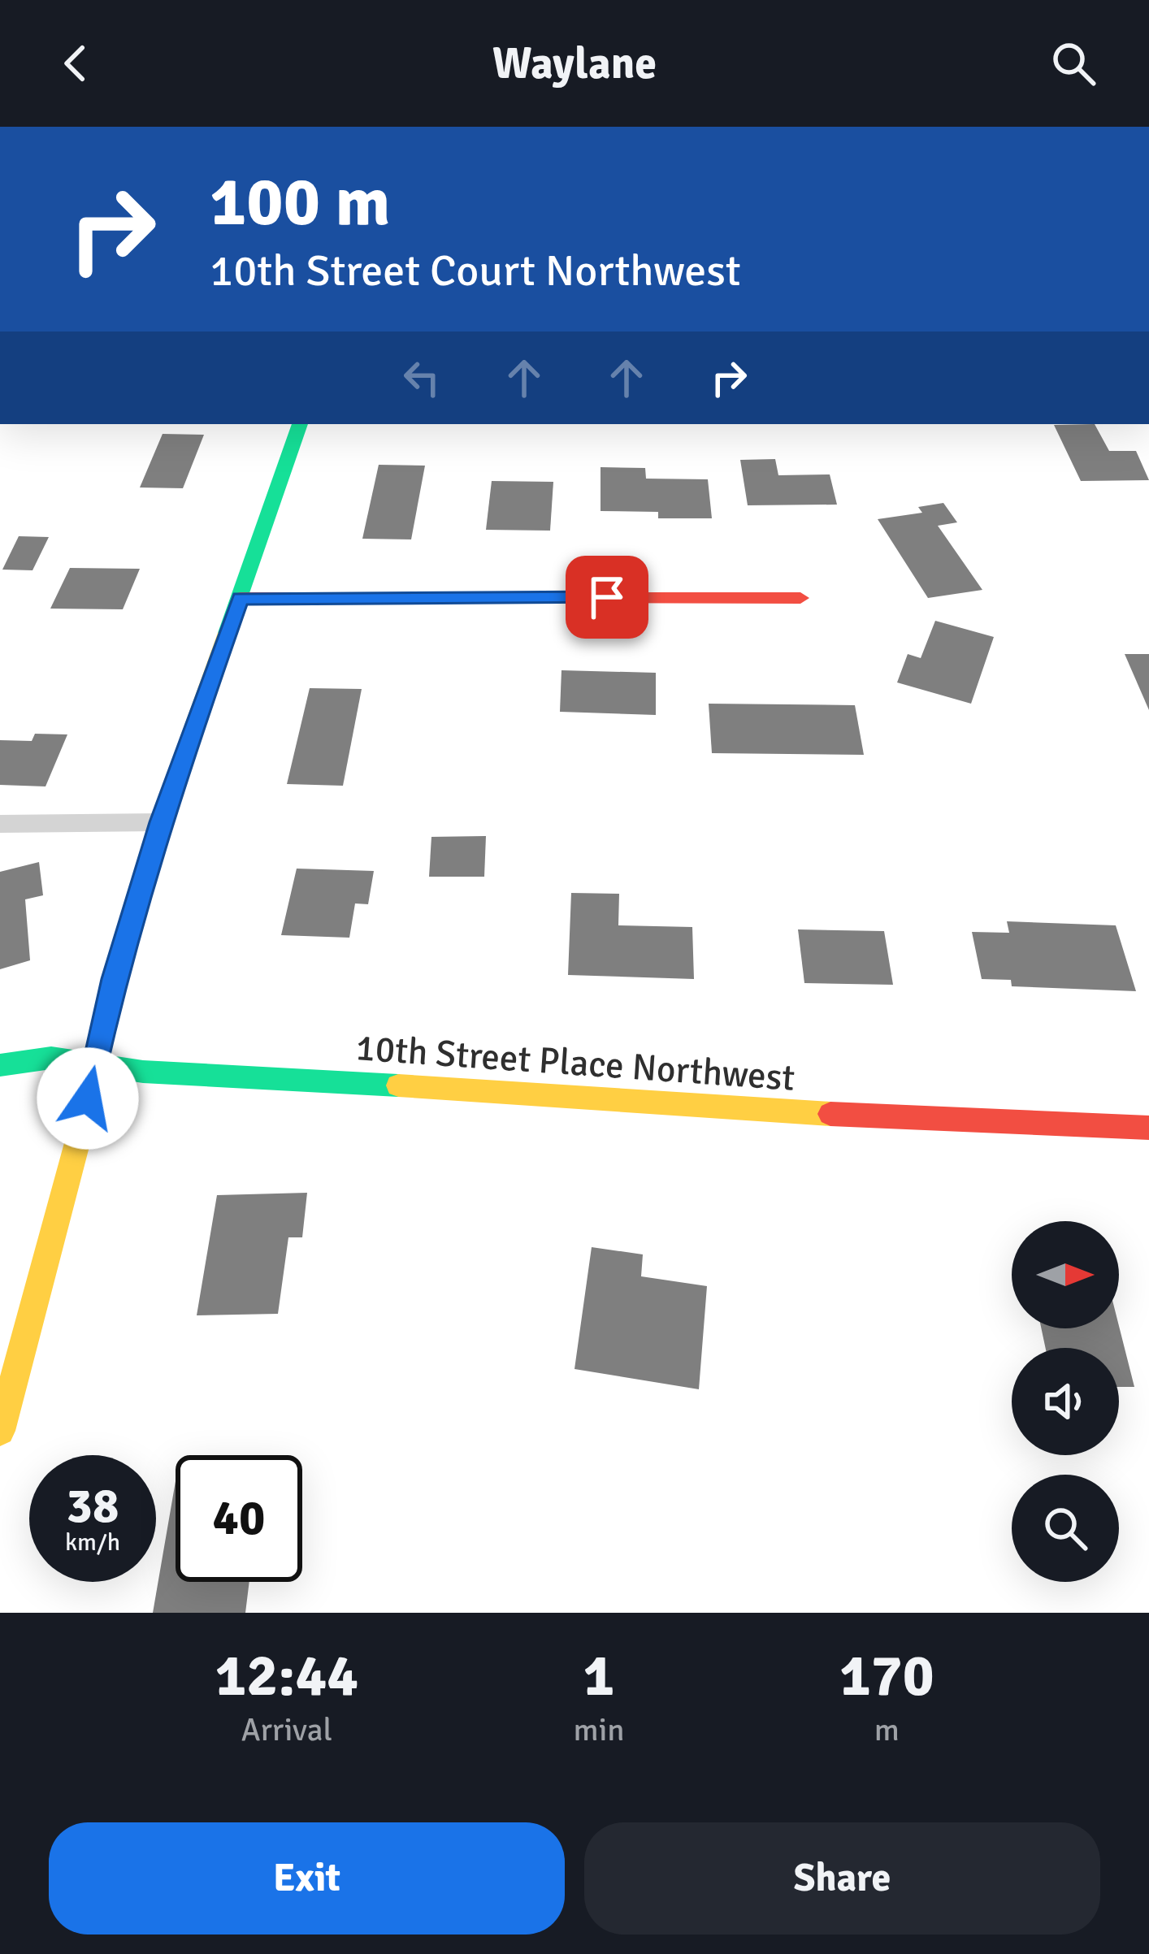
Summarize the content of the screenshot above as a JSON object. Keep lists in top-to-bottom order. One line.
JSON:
{"streets":{"street":["10th Street Place Northwest"]},"north":"right","page":{"header":"Waylane","turn":["100 m","10th Street Court Northwest"],"speed":"38 km/h","limit":"40","eta":["12:44","Arrival","1","min","170","m"],"buttons":["Exit","Share"]}}
